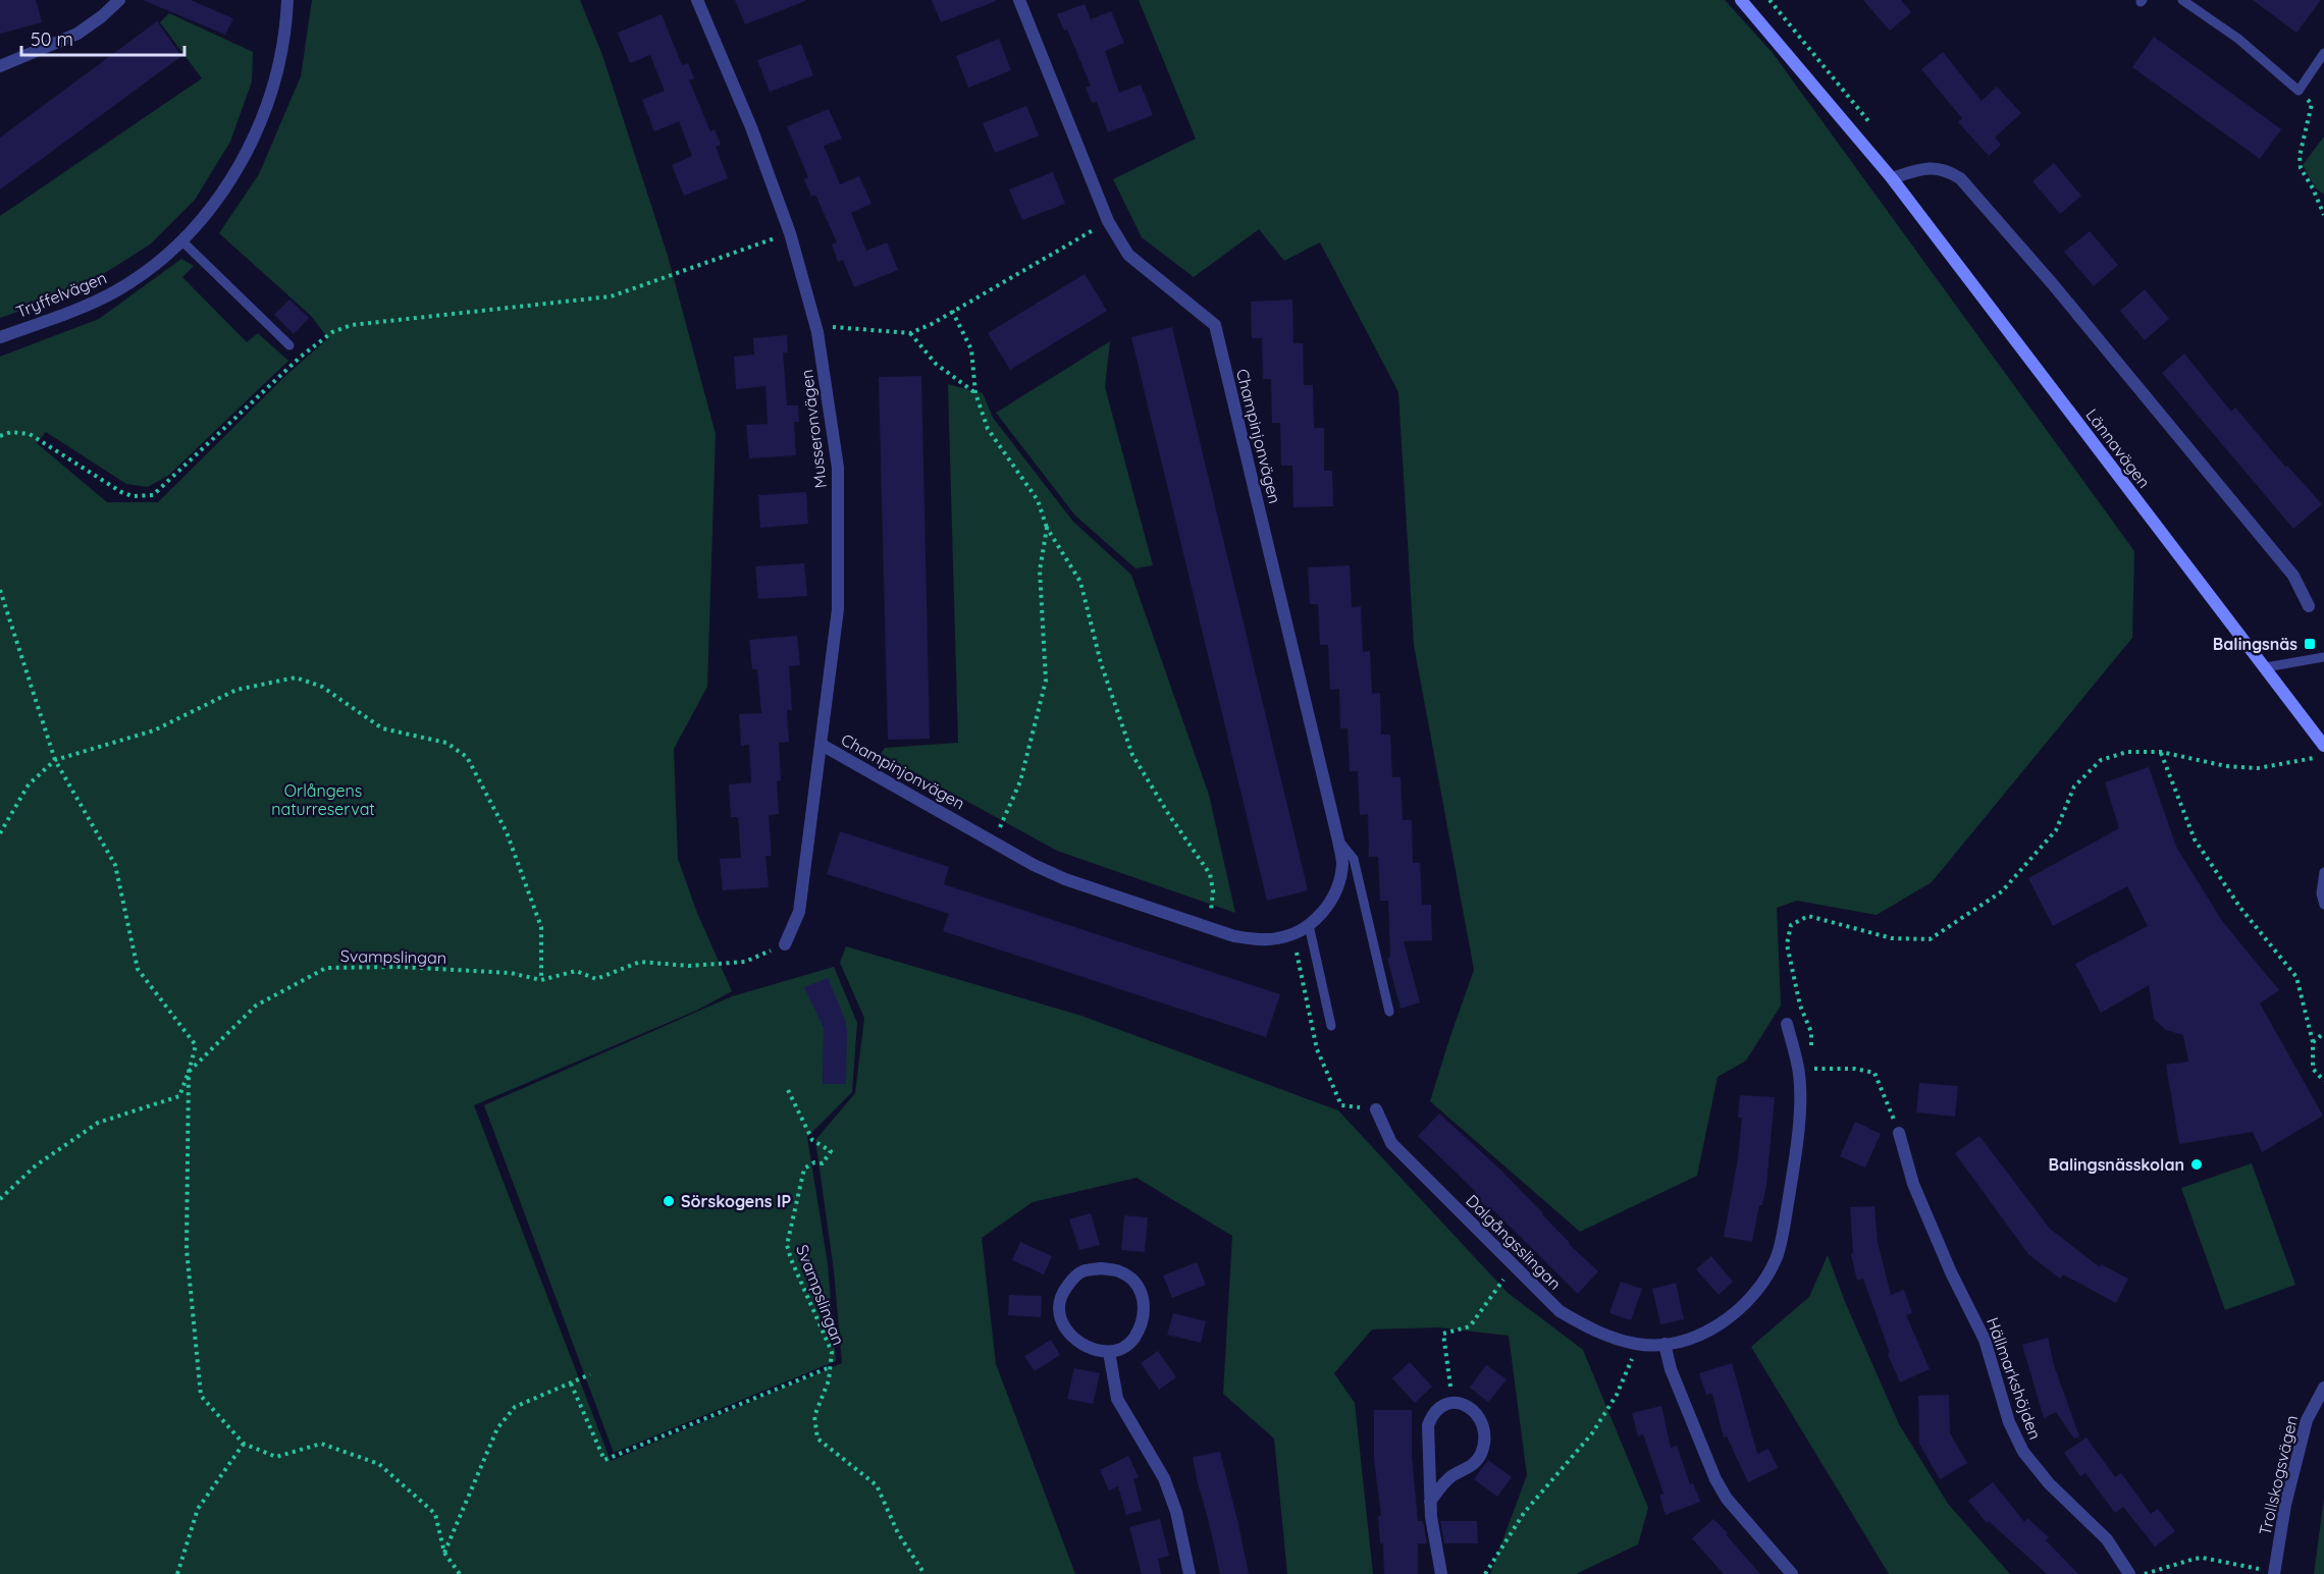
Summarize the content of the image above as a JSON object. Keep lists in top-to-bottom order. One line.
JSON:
{"streets":{"main road":["Lännavägen"],"street":["Tryffelvägen","Musseronvägen","Champinjonvägen","Dalgångsslingan","Hällmarkshöjden","Trollskogsvägen"],"path":["Svampslingan"]},"crossings":[["Musseronvägen","Champinjonvägen"],["Musseronvägen","Svampslingan"]],"parks":["Orlångens naturreservat"],"places":{"transit":["Balingsnäs"],"other":["Balingsnässkolan","Sörskogens IP"]},"scale_bar":"50 m"}
